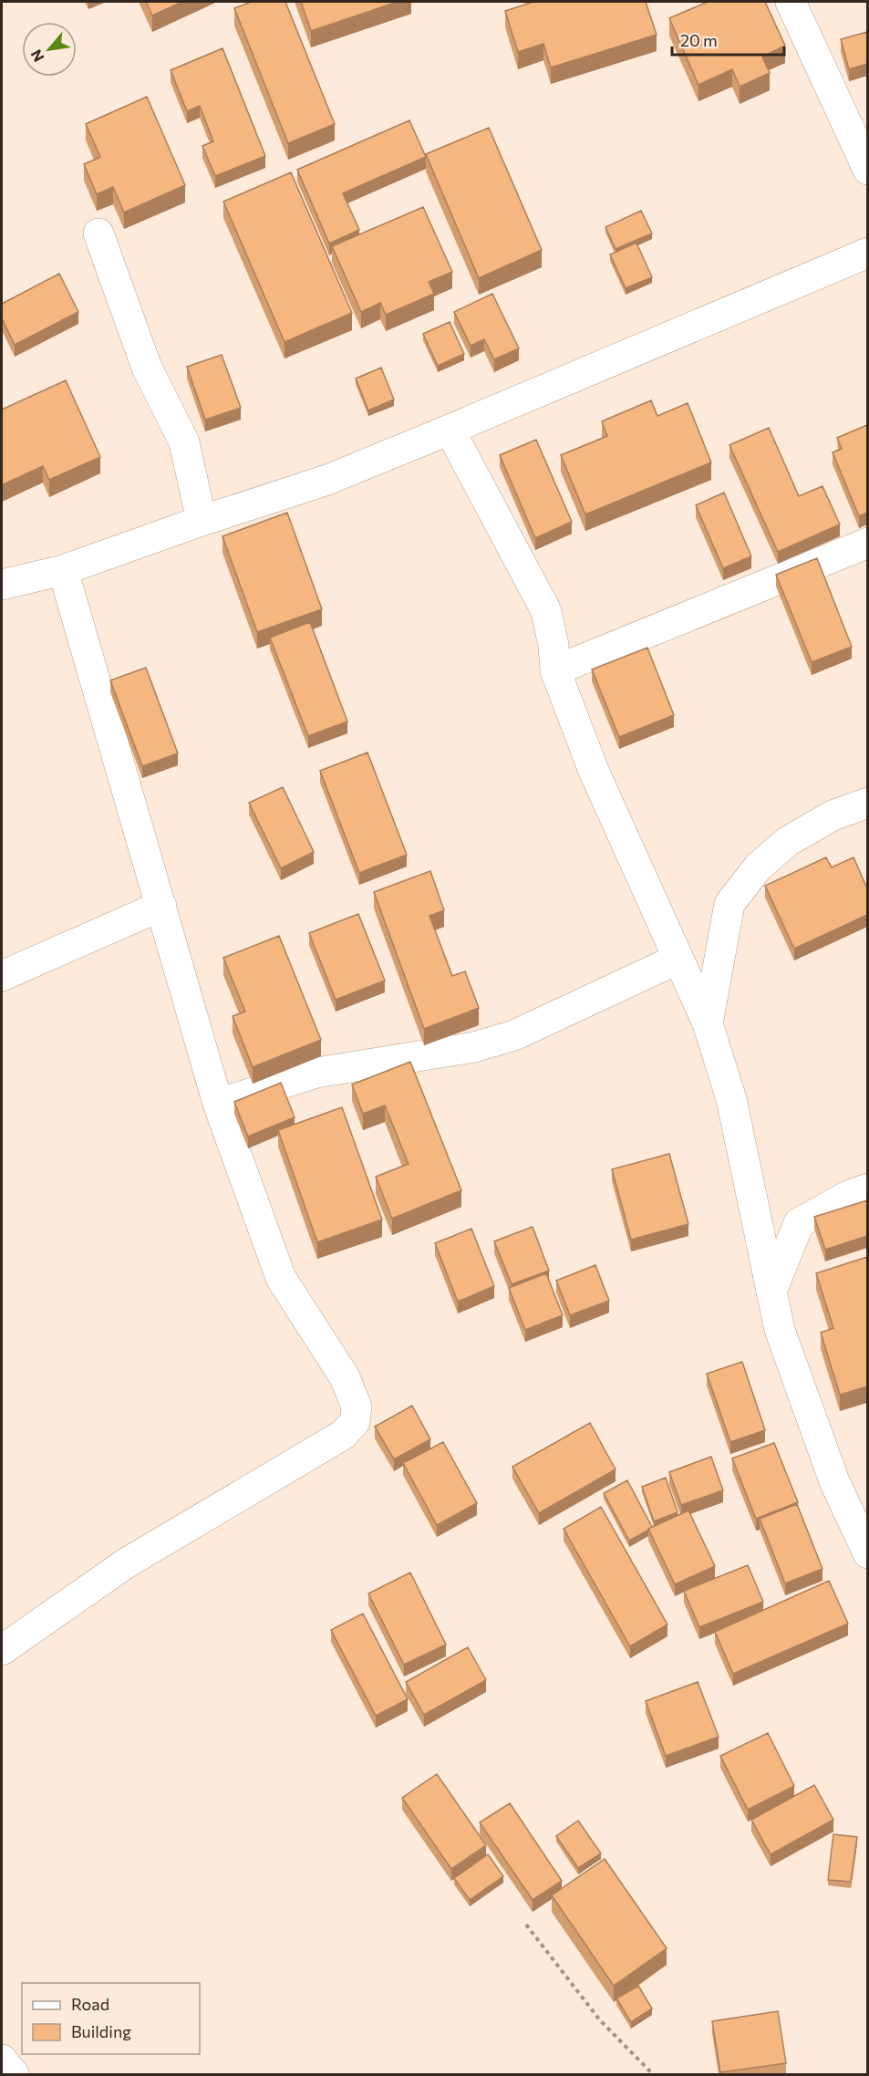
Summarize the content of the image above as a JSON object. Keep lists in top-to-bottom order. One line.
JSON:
{"legend":["Road","Building"],"scale_bar":"20 m","north":"bottom left"}
